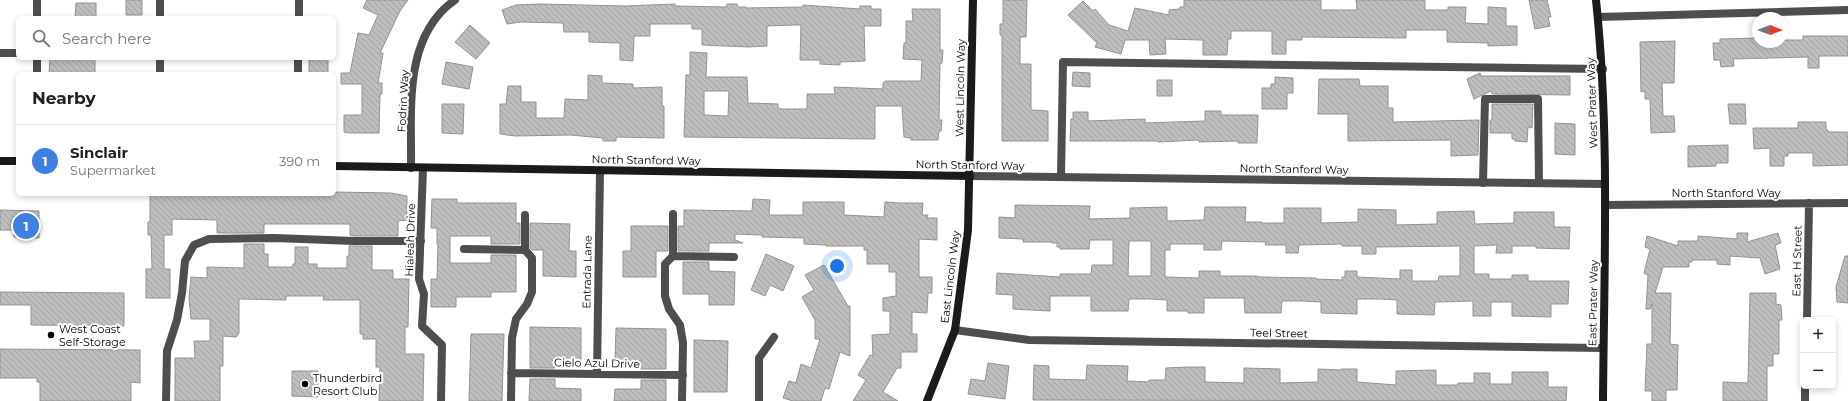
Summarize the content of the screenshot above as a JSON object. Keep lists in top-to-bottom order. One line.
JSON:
{"streets":{"street":["West Lincoln Way","Fodrin Way","West Prater Way","North Stanford Way","Hialeah Drive","East H Street","Entrada Lane","East Lincoln Way","East Prater Way","Teel Street","Cielo Azul Drive"]},"crossings":[["West Lincoln Way","North Stanford Way"],["West Lincoln Way","East Lincoln Way"],["Fodrin Way","North Stanford Way"],["West Prater Way","North Stanford Way"],["West Prater Way","East Prater Way"],["North Stanford Way","Hialeah Drive"],["North Stanford Way","East H Street"],["North Stanford Way","Entrada Lane"],["North Stanford Way","East Lincoln Way"],["North Stanford Way","East Prater Way"],["Entrada Lane","Cielo Azul Drive"],["East Lincoln Way","Teel Street"],["East Prater Way","Teel Street"]],"places":["West Coast Self-Storage","Thunderbird Resort Club"],"north":"right","page":{"search":"Search here","heading":"Nearby","list":[{"mark":"1","name":"Sinclair","note":"Supermarket","value":"390 m"}],"pins":"1","map_buttons":["+","−"]}}
